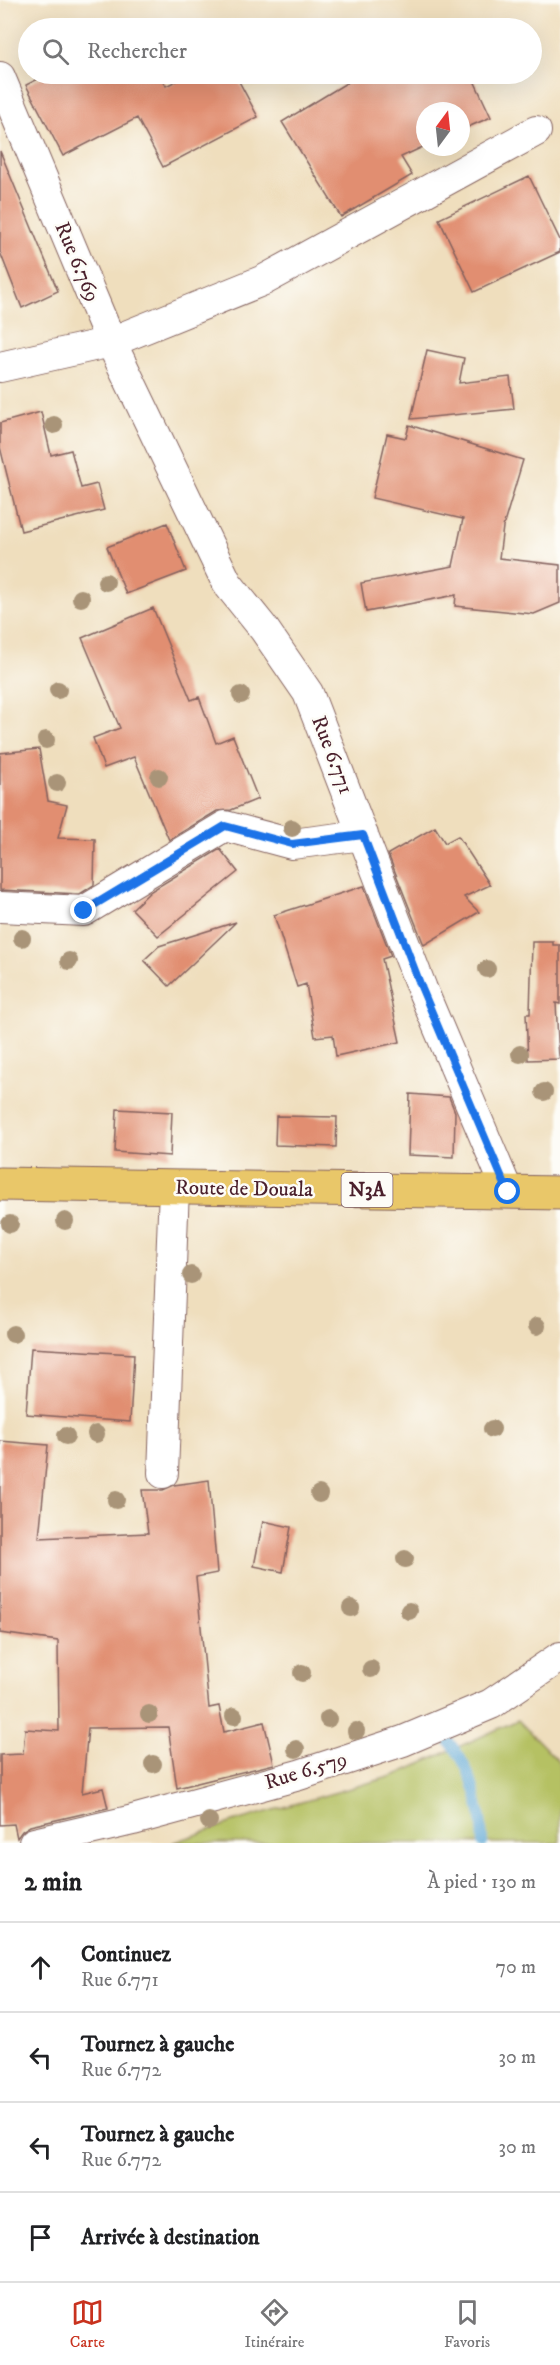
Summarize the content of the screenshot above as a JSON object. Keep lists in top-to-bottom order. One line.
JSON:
{"streets":{"highway":["Route de Douala","N3A"],"street":["Rue 6.769","Rue 6.771","Rue 6.579"]},"crossings":[["Rue 6.769","Rue 6.771"],["Rue 6.771","Route de Douala"]],"north":"top","page":{"search":"Rechercher","heading":["2 min","À pied · 130 m"],"list":[["Continuez","Rue 6.771","70 m"],["Tournez à gauche","Rue 6.772","30 m"],["Tournez à gauche","Rue 6.772","30 m"],"Arrivée à destination"],"nav":["Carte","Itinéraire","Favoris"]}}
